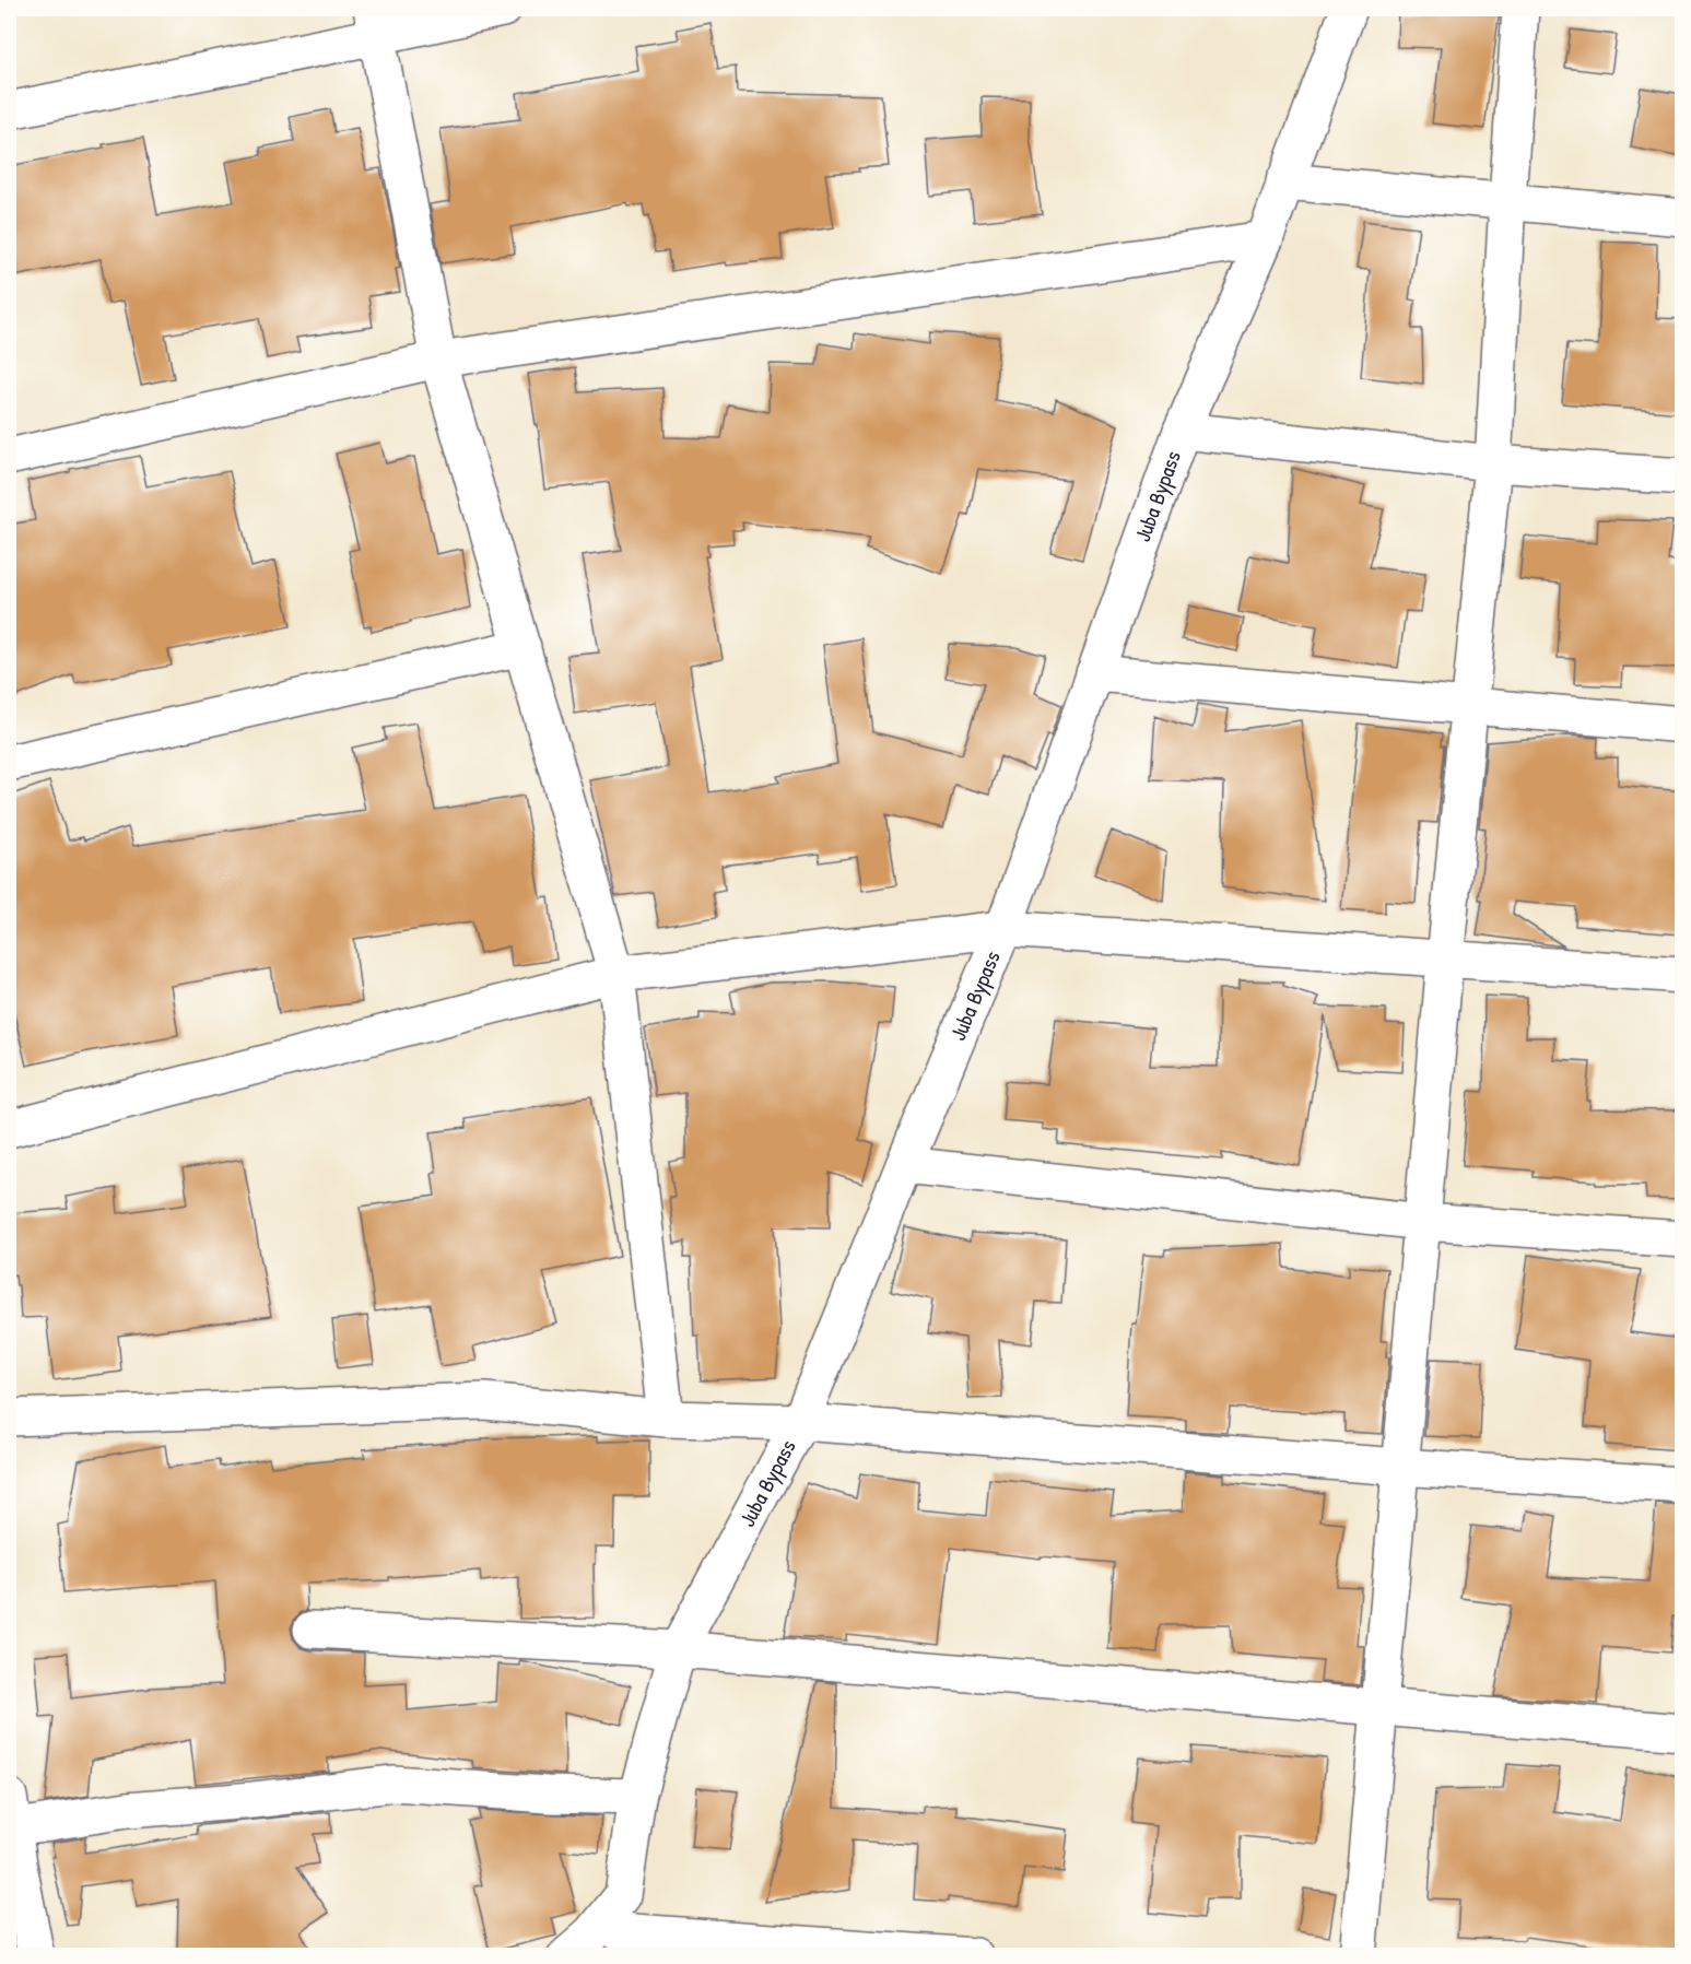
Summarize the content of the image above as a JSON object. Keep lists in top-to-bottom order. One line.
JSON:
{"streets":{"street":["Juba Bypass"]}}
